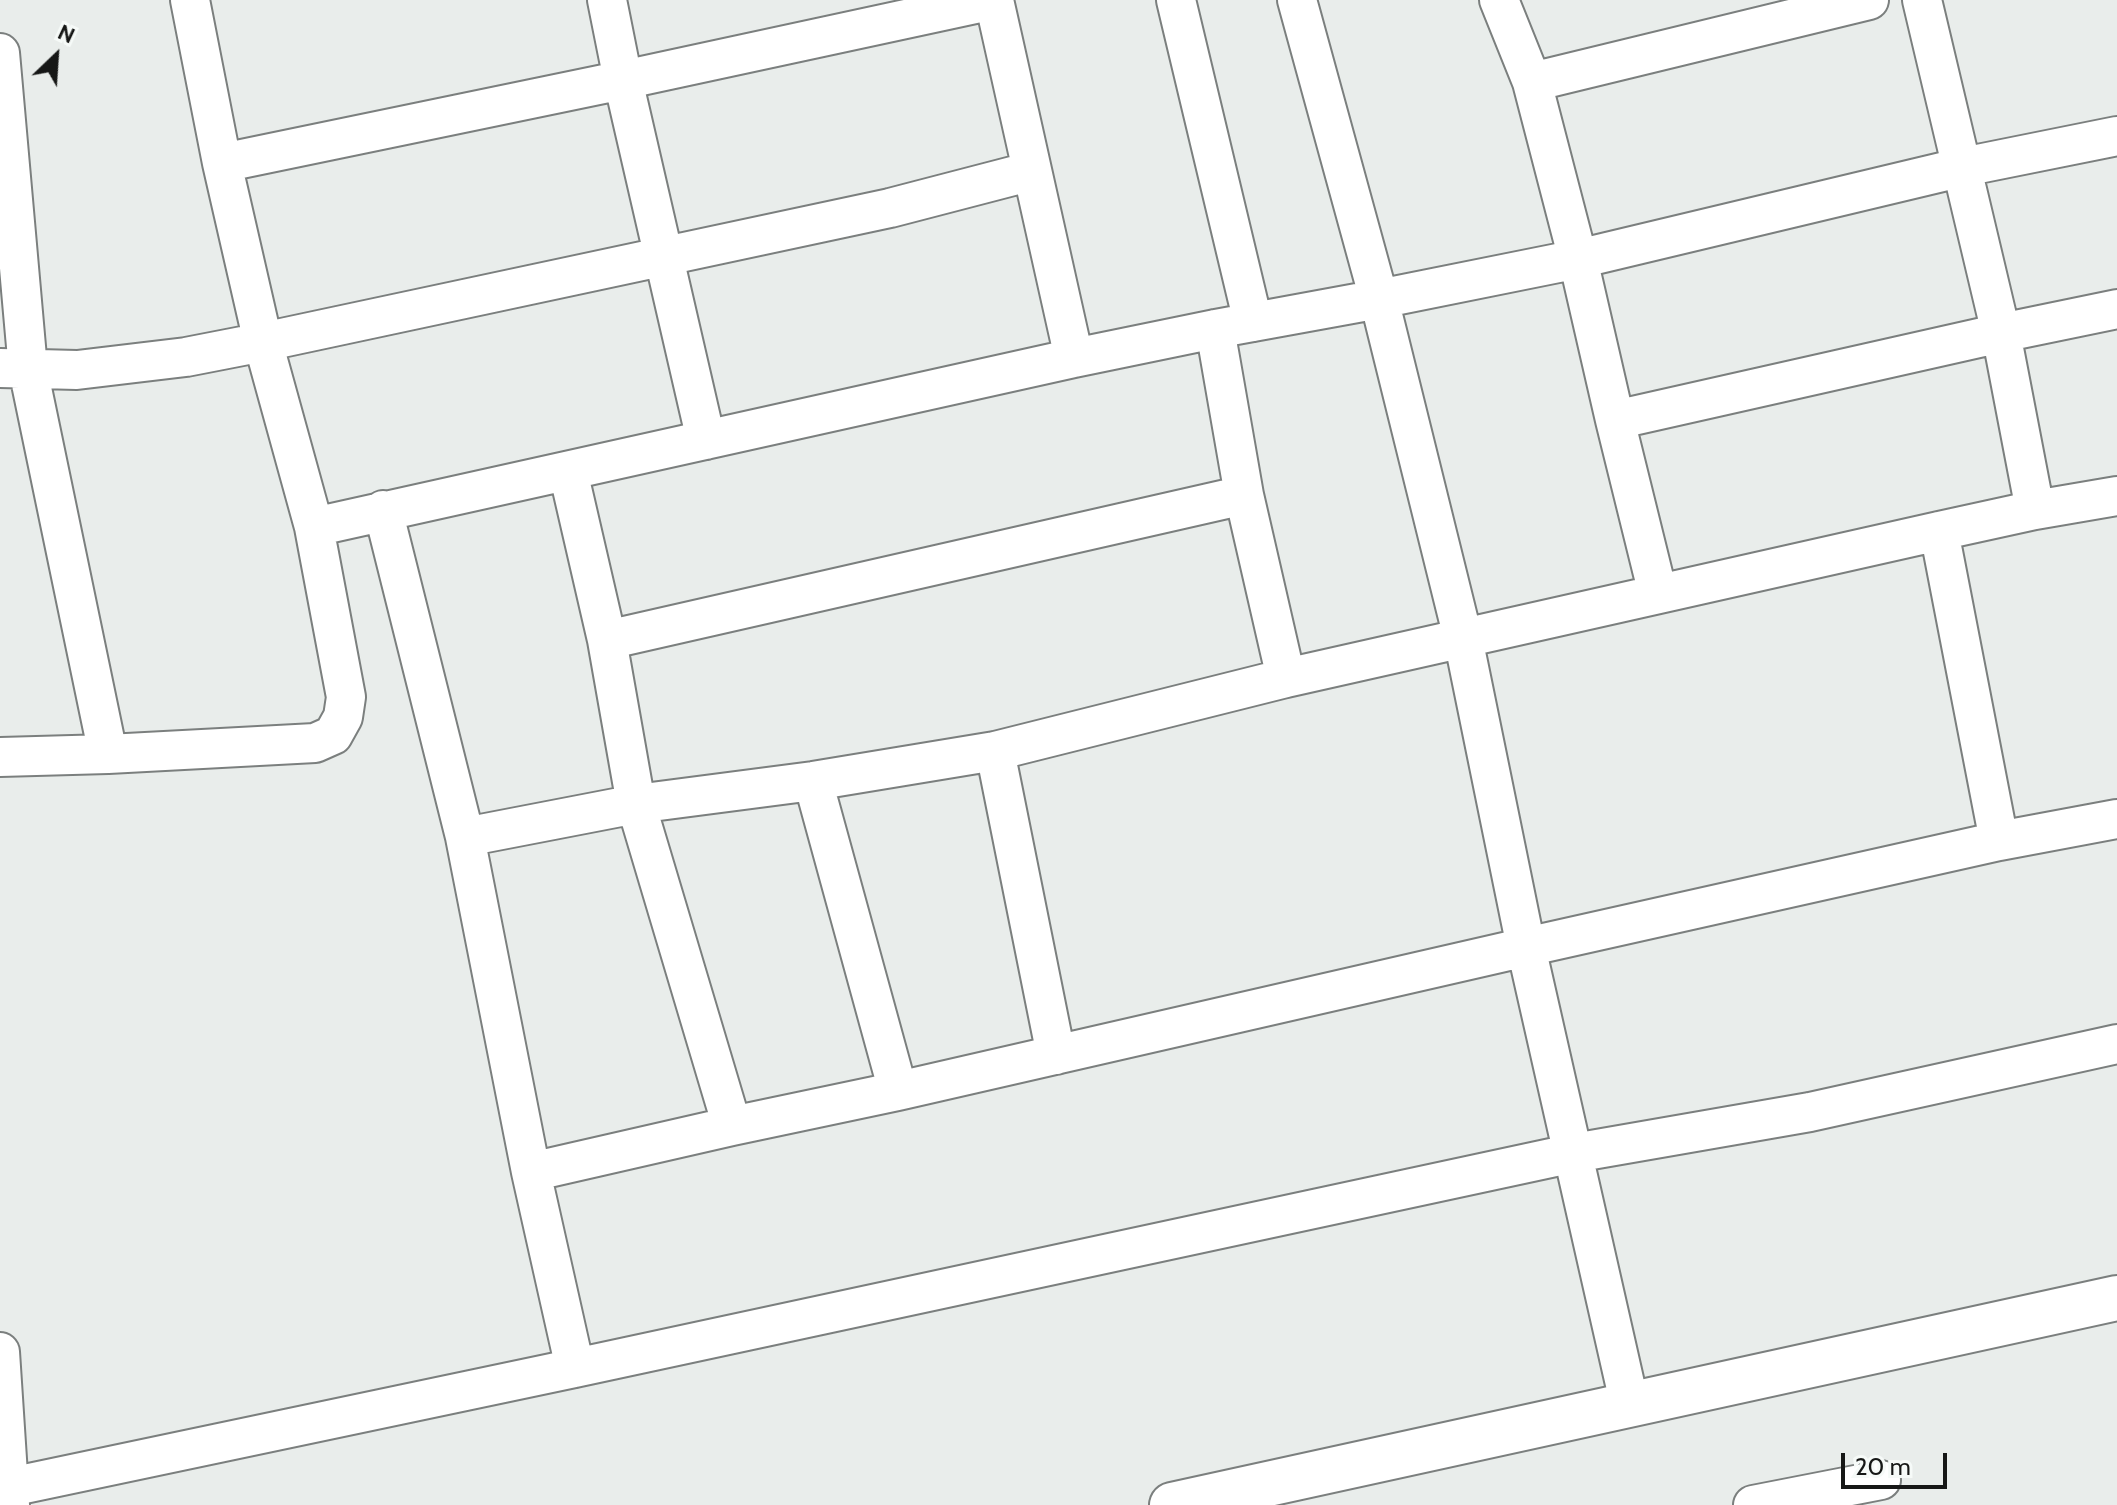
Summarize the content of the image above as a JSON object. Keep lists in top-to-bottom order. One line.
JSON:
{"scale_bar":"20 m","north":"top right"}
